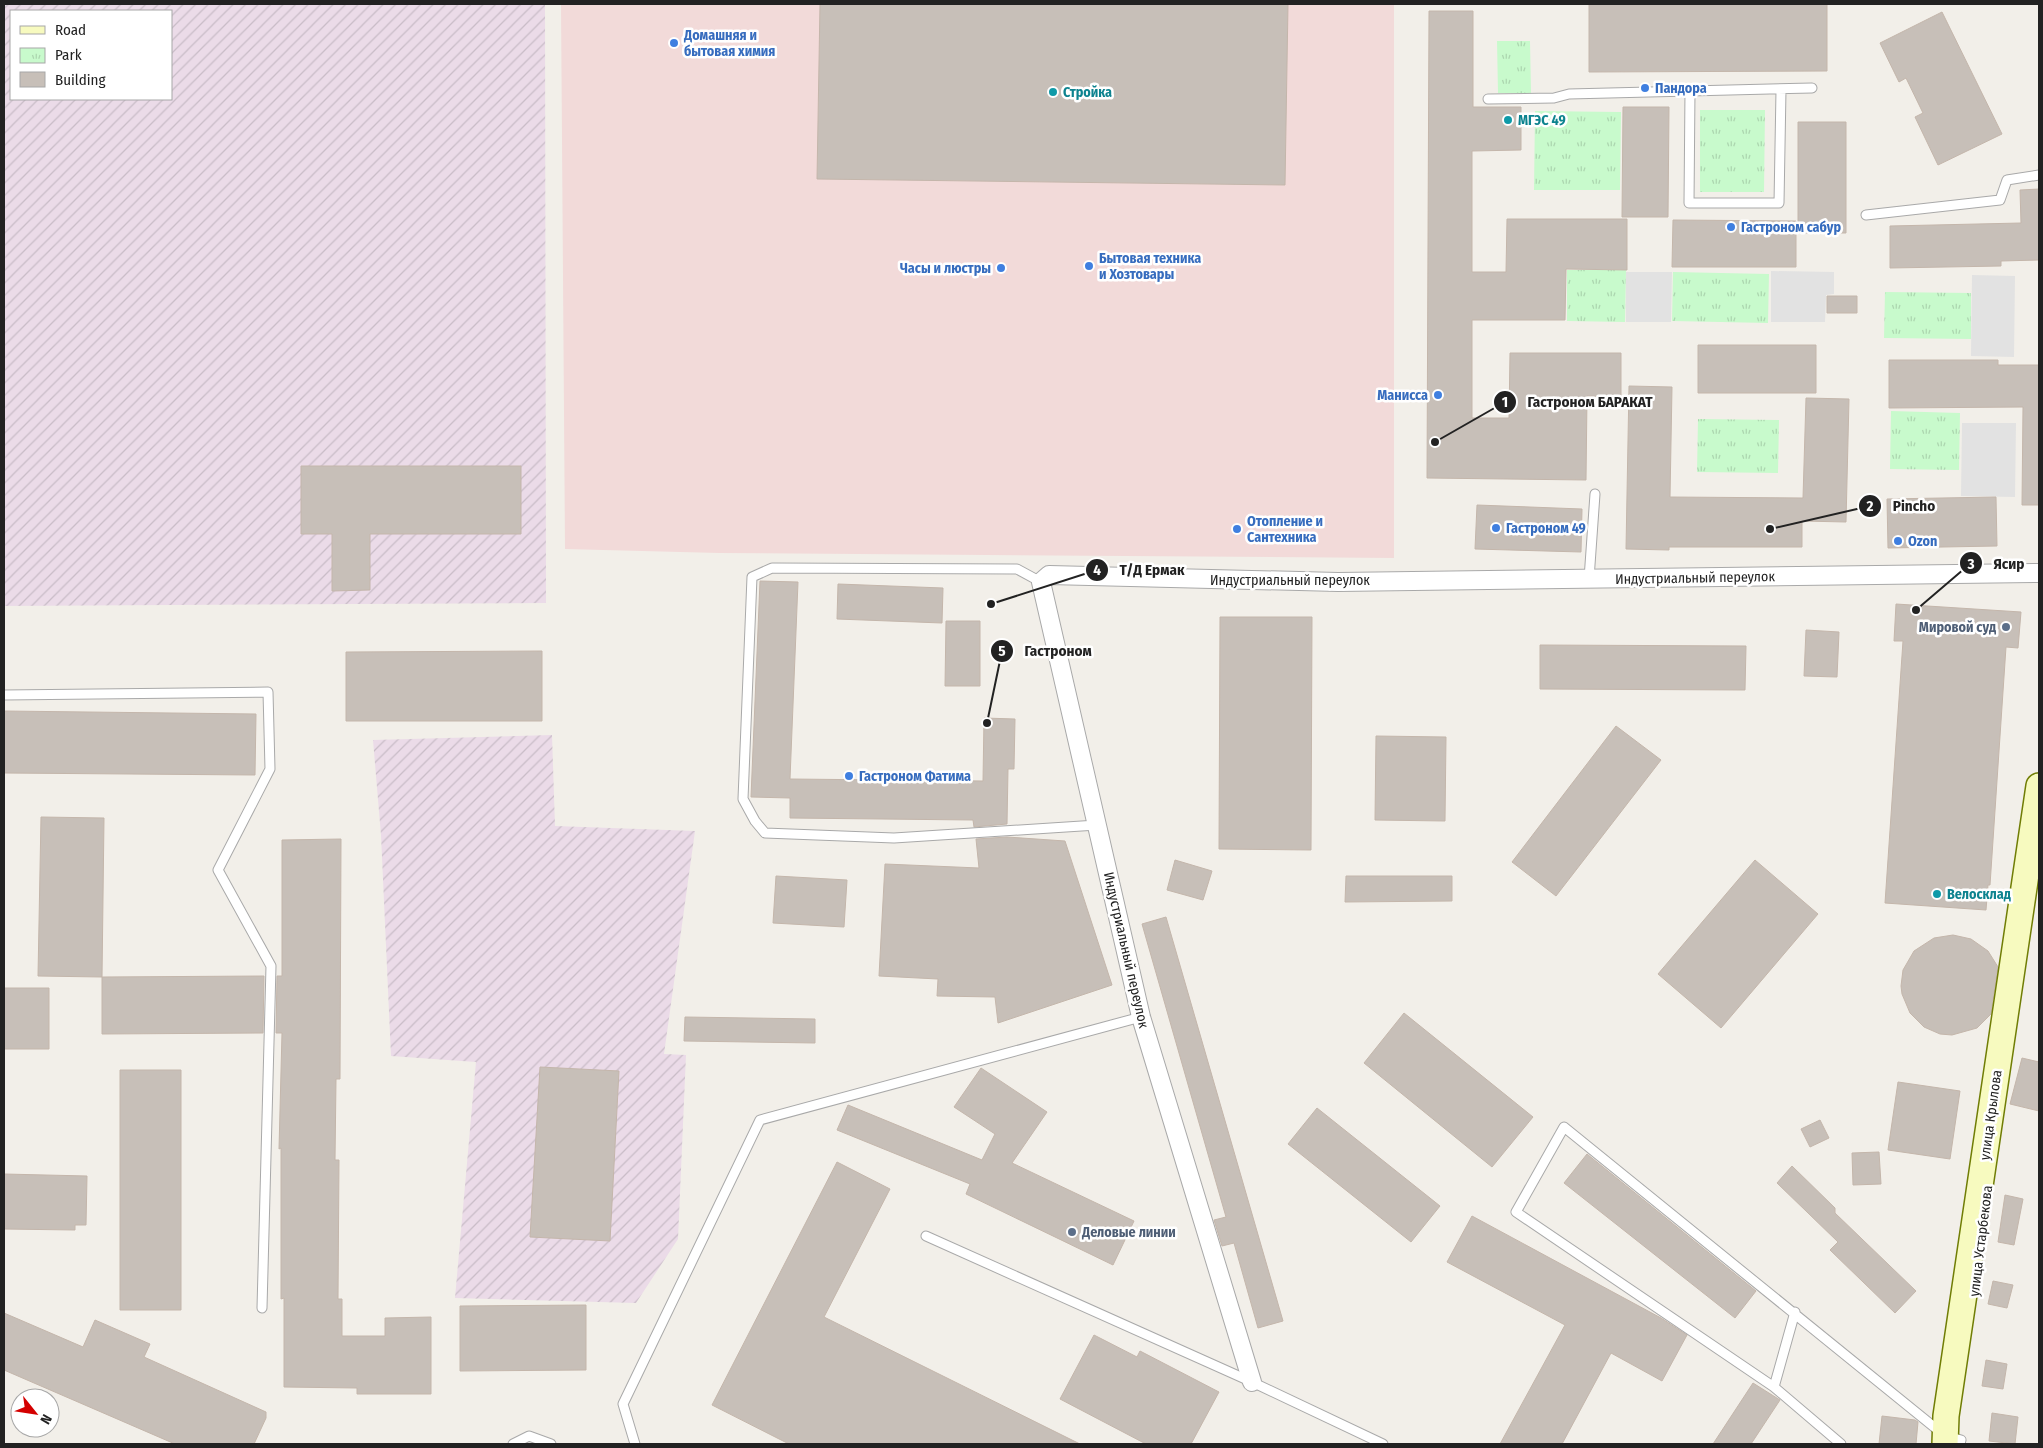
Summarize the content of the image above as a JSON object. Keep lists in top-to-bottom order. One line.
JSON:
{"streets":{"main road":["улица Крылова","улица Устарбекова"],"street":["Индустриальный переулок"]},"crossings":[["улица Крылова","улица Устарбекова"]],"places":["Домашняя и бытовая химия","Пандора","Стройка","МГЭС 49","Гастроном сабур","Бытовая техника и Хозтовары","Часы и люстры","Манисса","Гастроном БАРАКАТ","Гастроном 49","Отопление и Сантехника","Pincho","Ozon","Т/Д Ермак","Ясир","Мировой суд","Гастроном","Гастроном Фатима","Велосклад","Деловые линии"],"legend":["Road","Park","Building"],"north":"bottom right"}
